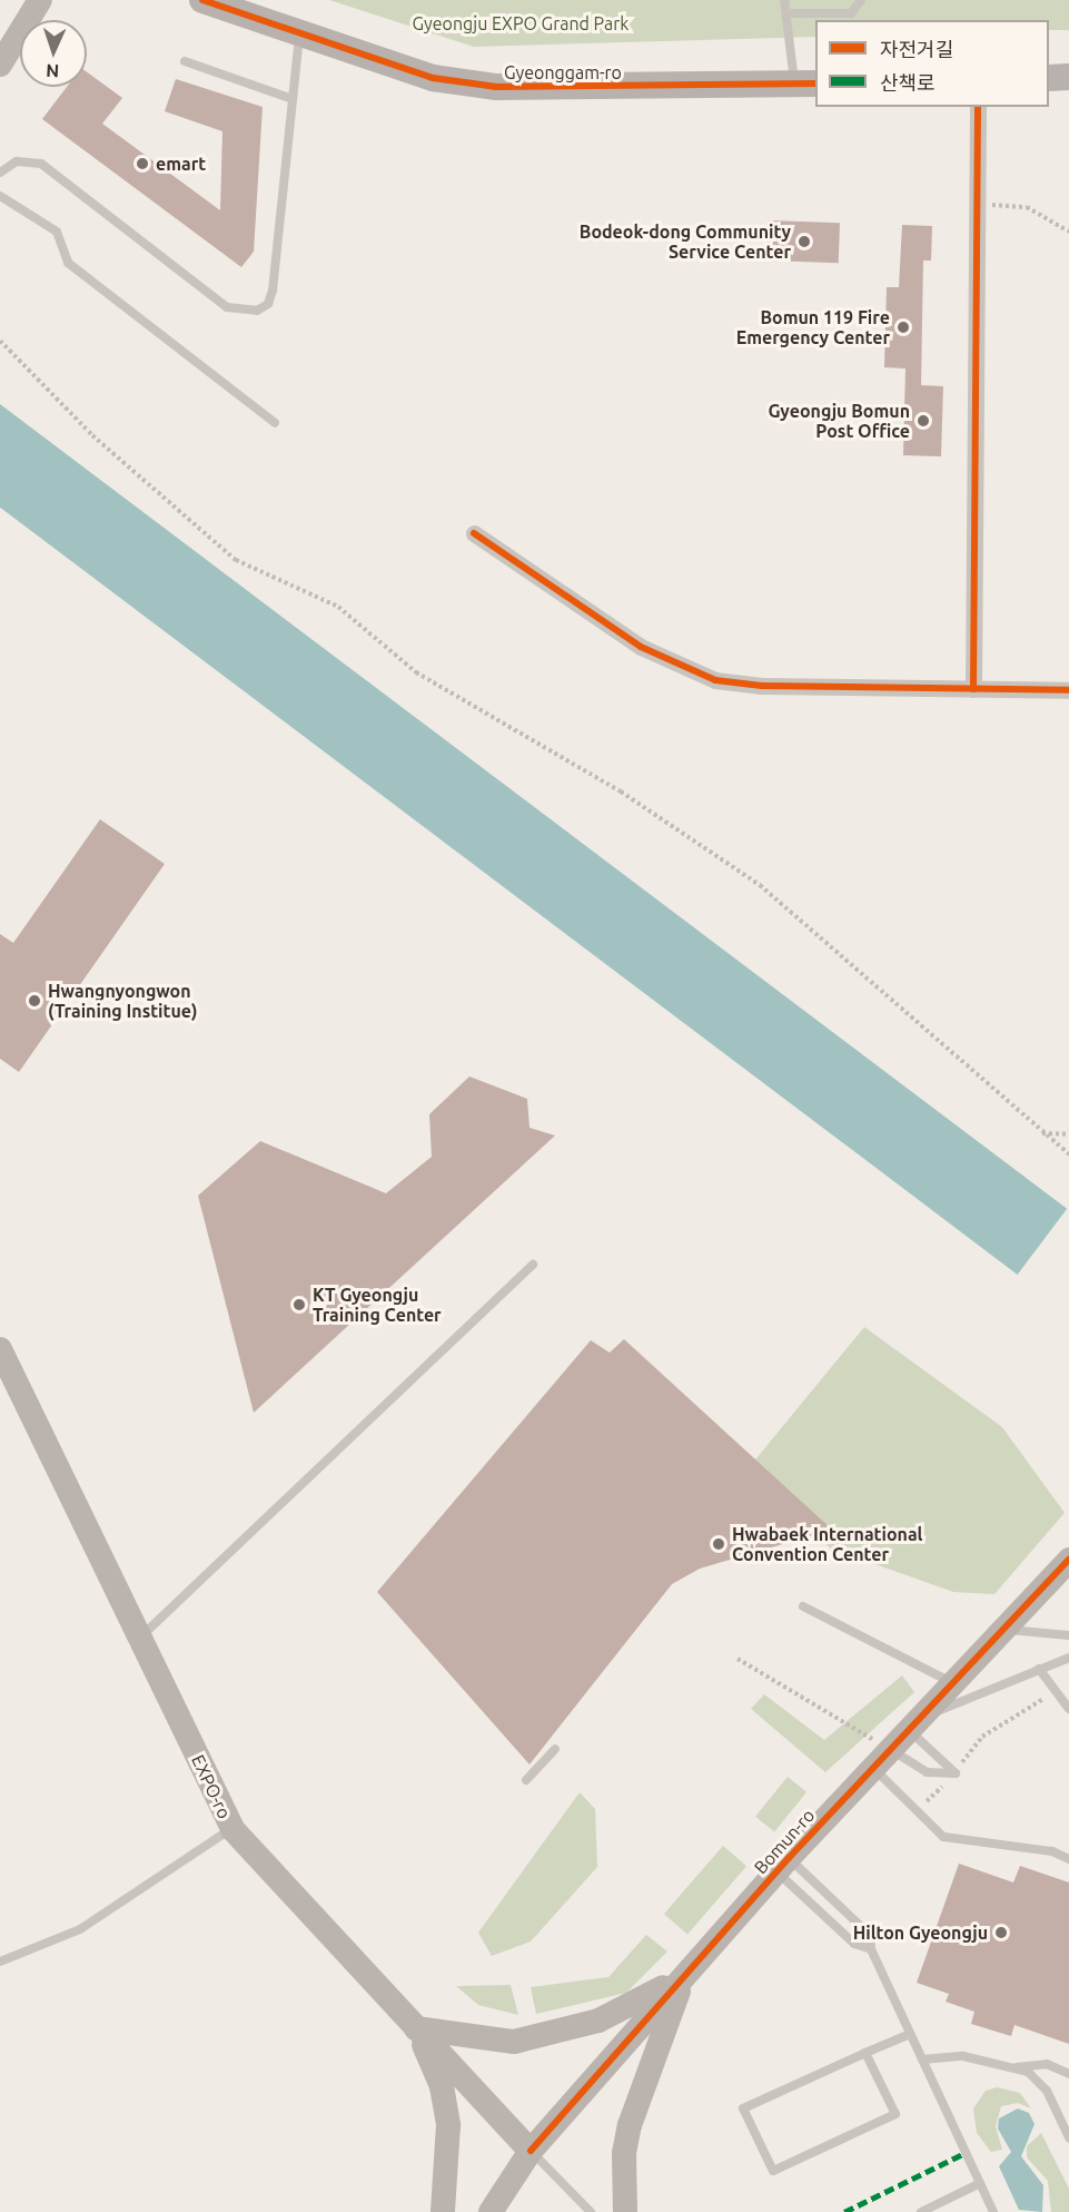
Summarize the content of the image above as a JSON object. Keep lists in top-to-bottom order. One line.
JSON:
{"streets":{"main road":["Gyeonggam-ro","EXPO-ro","Bomun-ro"]},"crossings":[["EXPO-ro","Bomun-ro"]],"parks":["Gyeongju EXPO Grand Park"],"places":["emart","Bodeok-dong Community Service Center","Bomun 119 Fire Emergency Center","Gyeongju Bomun Post Office","Hwangnyongwon (Training Institue)","KT Gyeongju Training Center","Hwabaek International Convention Center","Hilton Gyeongju"],"legend":["자전거길","산책로"],"north":"bottom"}
